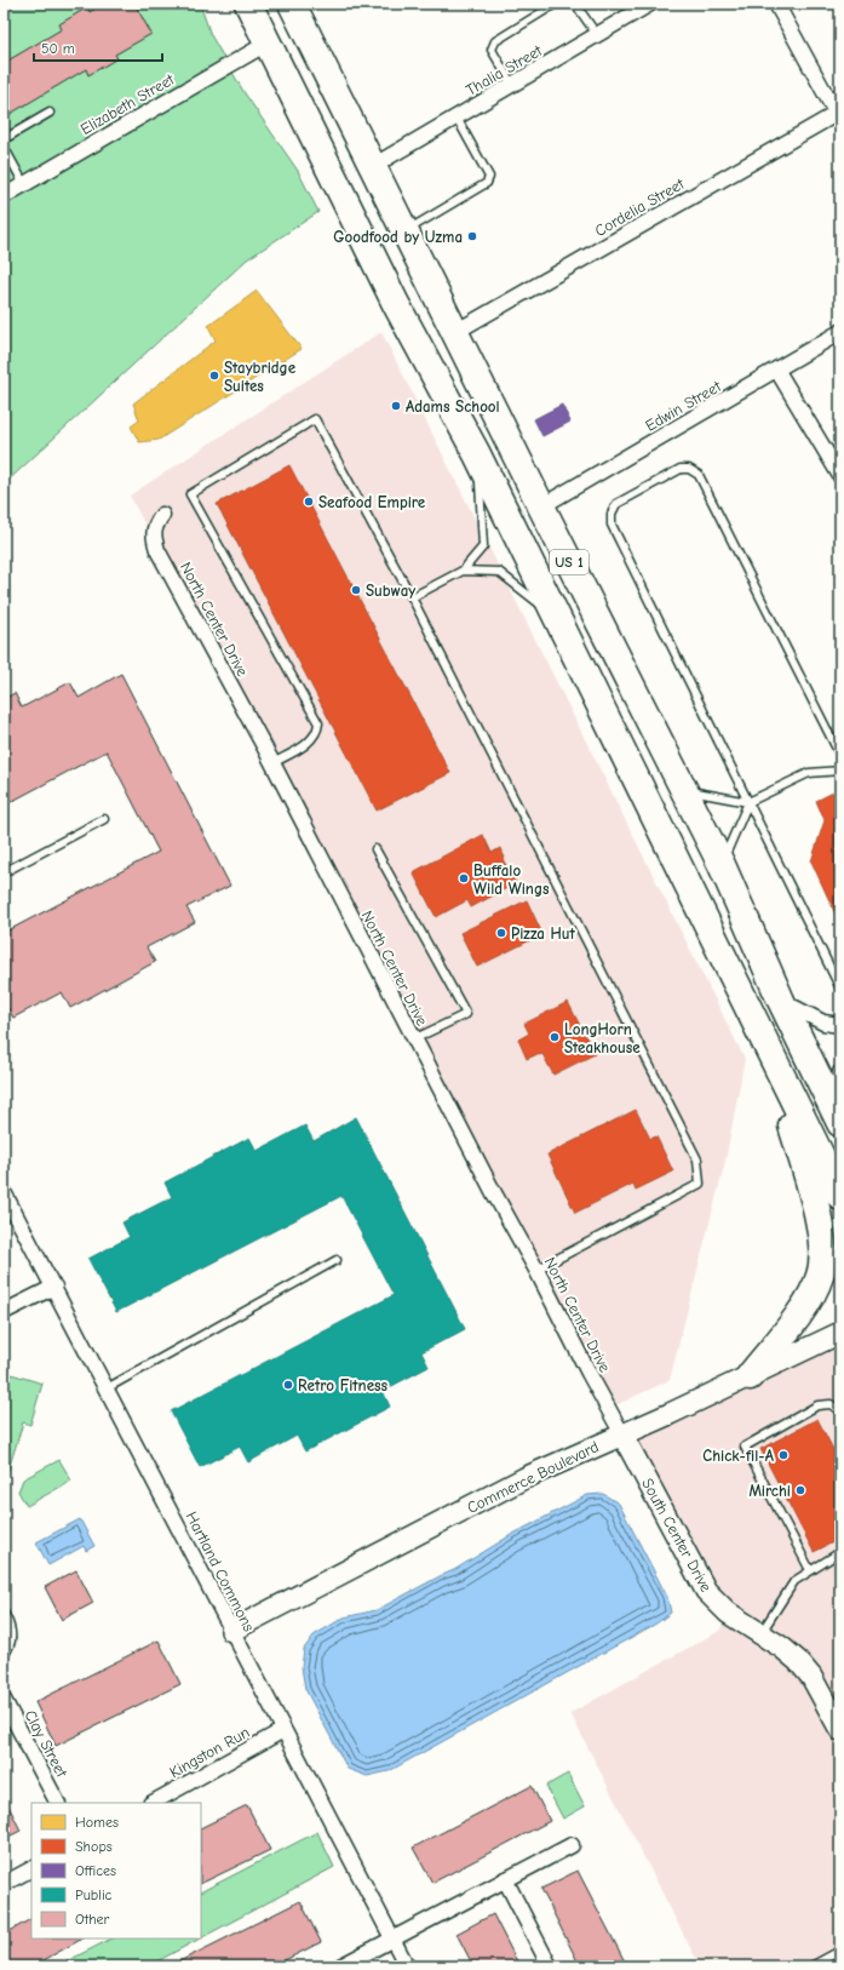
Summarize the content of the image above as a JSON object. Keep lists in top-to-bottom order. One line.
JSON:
{"streets":{"highway":["US 1"],"street":["Thalia Street","Elizabeth Street","Cordelia Street","Edwin Street","North Center Drive","Commerce Boulevard","South Center Drive","Hartland Commons","Clay Street","Kingston Run"]},"crossings":[["Thalia Street","US 1"],["Elizabeth Street","US 1"],["Cordelia Street","US 1"],["Edwin Street","US 1"],["North Center Drive","Commerce Boulevard"],["North Center Drive","South Center Drive"],["Commerce Boulevard","South Center Drive"],["Commerce Boulevard","Hartland Commons"],["Hartland Commons","Kingston Run"]],"places":["Goodfood by Uzma","Staybridge Suites","Adams School","Seafood Empire","Subway","Buffalo Wild Wings","Pizza Hut","LongHorn Steakhouse","Retro Fitness","Chick-fil-A","Mirchi"],"legend":["Homes","Shops","Offices","Public","Other"],"scale_bar":"50 m"}
